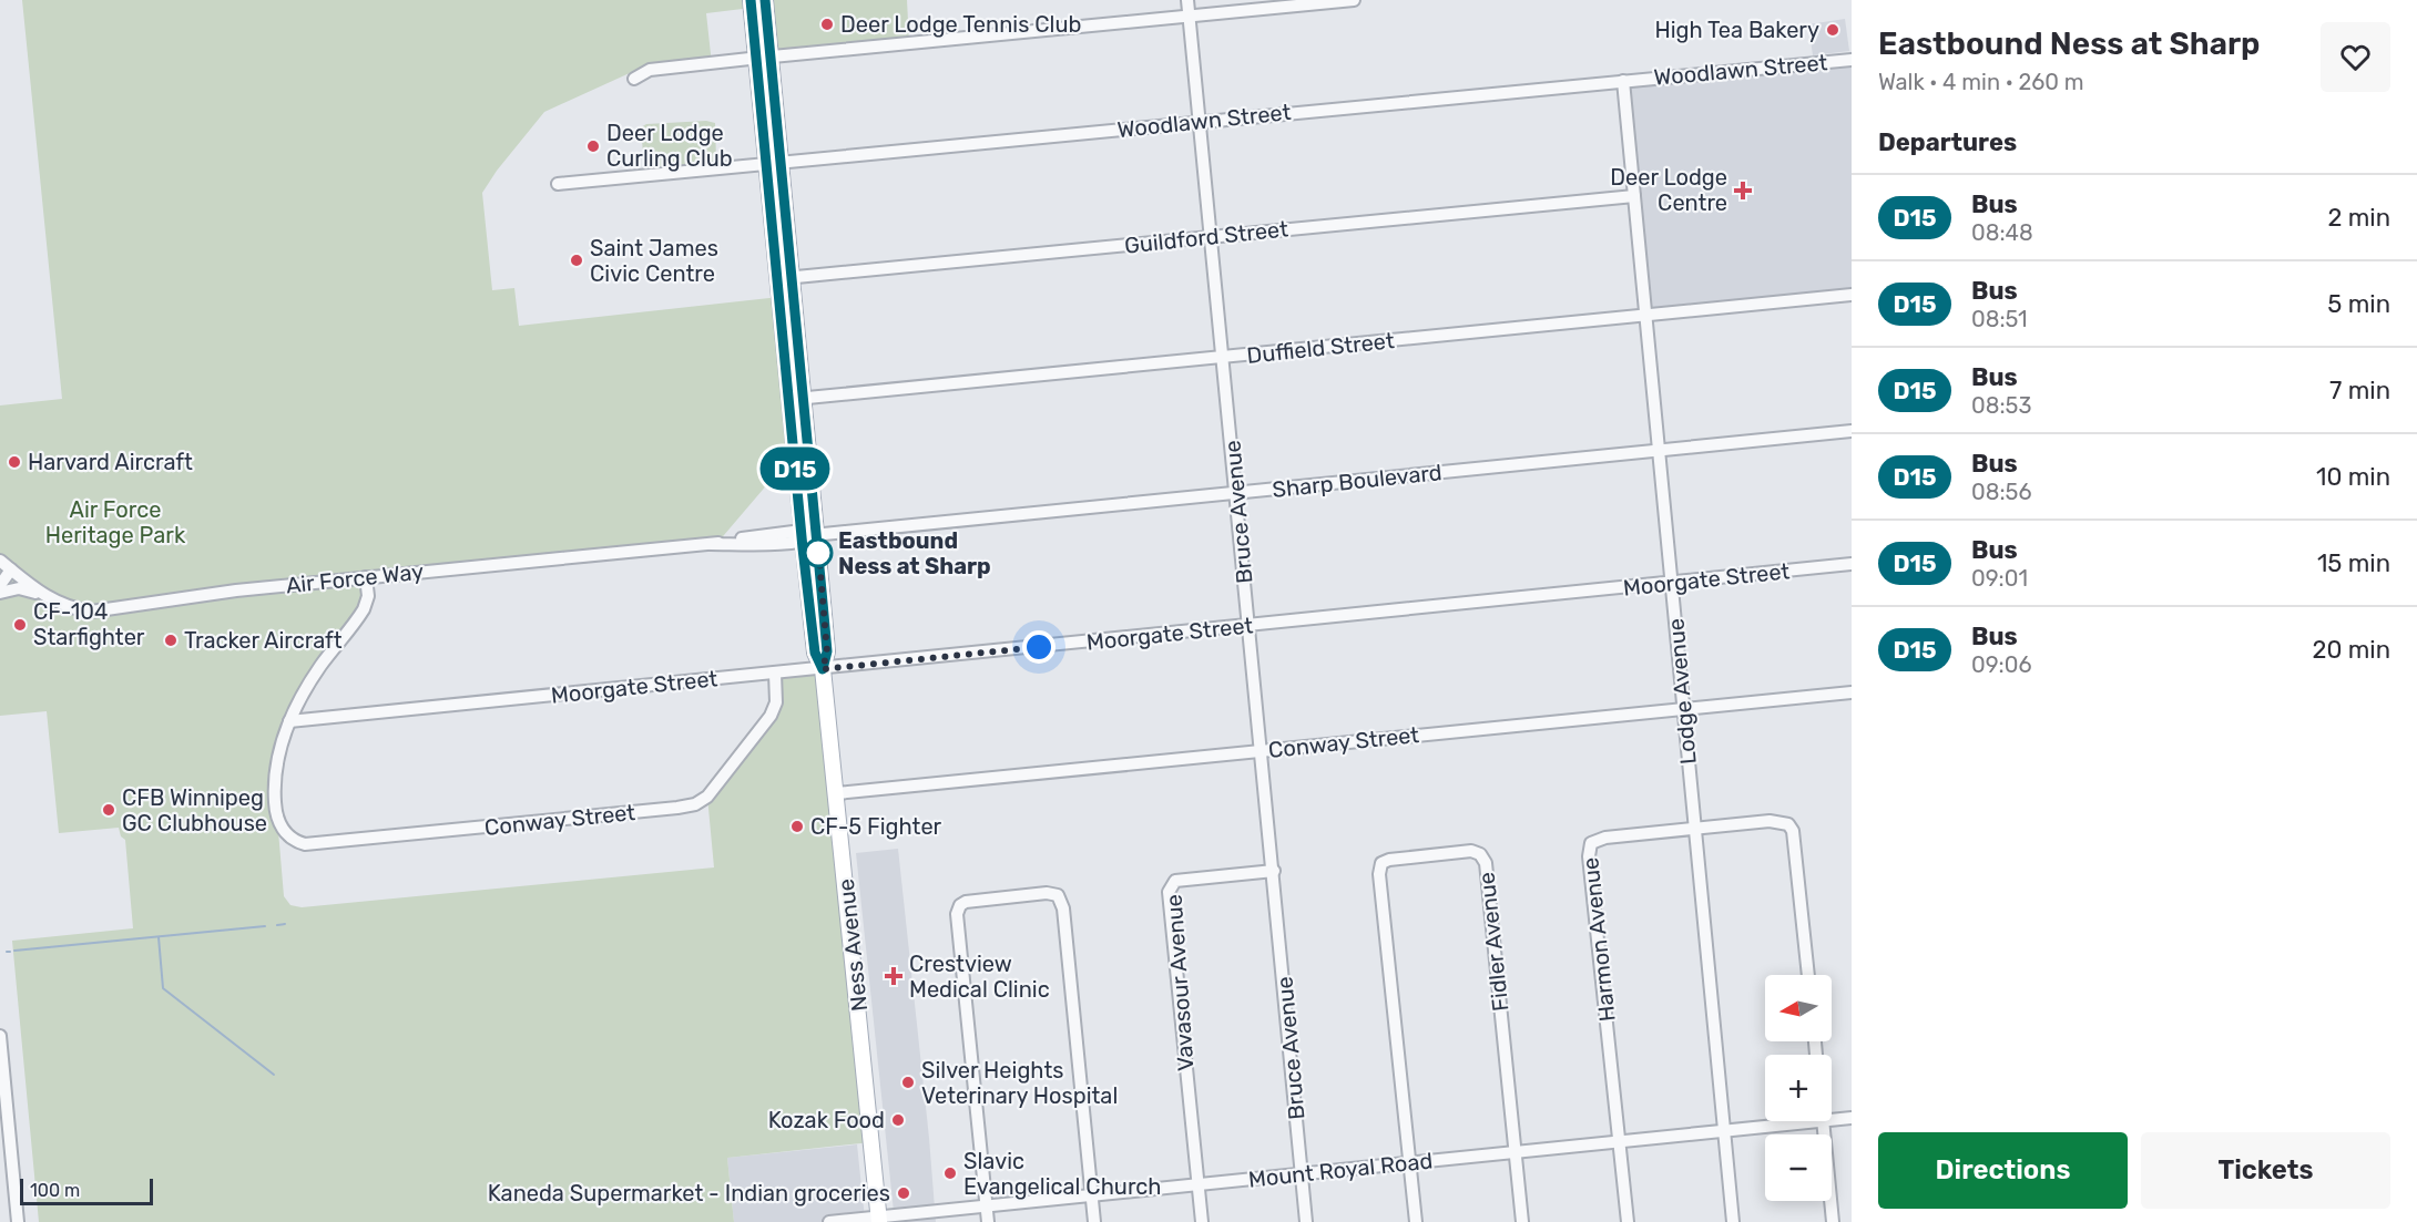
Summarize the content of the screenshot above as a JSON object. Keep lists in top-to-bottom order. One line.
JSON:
{"streets":{"main road":["Ness Avenue"],"street":["Woodlawn Street","Guildford Street","Duffield Street","Sharp Boulevard","Bruce Avenue","Air Force Way","Moorgate Street","Lodge Avenue","Conway Street","Harmon Avenue","Fidler Avenue","Vavasour Avenue","Mount Royal Road"]},"crossings":[["Woodlawn Street","Bruce Avenue"],["Woodlawn Street","Lodge Avenue"],["Woodlawn Street","Ness Avenue"],["Guildford Street","Bruce Avenue"],["Guildford Street","Lodge Avenue"],["Guildford Street","Ness Avenue"],["Duffield Street","Bruce Avenue"],["Duffield Street","Lodge Avenue"],["Duffield Street","Ness Avenue"],["Sharp Boulevard","Bruce Avenue"],["Sharp Boulevard","Air Force Way"],["Sharp Boulevard","Lodge Avenue"],["Sharp Boulevard","Ness Avenue"],["Bruce Avenue","Moorgate Street"],["Bruce Avenue","Conway Street"],["Bruce Avenue","Vavasour Avenue"],["Bruce Avenue","Mount Royal Road"],["Air Force Way","Ness Avenue"],["Moorgate Street","Lodge Avenue"],["Moorgate Street","Conway Street"],["Moorgate Street","Ness Avenue"],["Lodge Avenue","Conway Street"],["Lodge Avenue","Harmon Avenue"],["Lodge Avenue","Mount Royal Road"],["Conway Street","Ness Avenue"],["Harmon Avenue","Mount Royal Road"],["Fidler Avenue","Mount Royal Road"],["Ness Avenue","Mount Royal Road"],["Vavasour Avenue","Mount Royal Road"]],"parks":["Air Force Heritage Park"],"places":{"other":["Deer Lodge Tennis Club","High Tea Bakery","Deer Lodge Curling Club","Saint James Civic Centre","Harvard Aircraft","Eastbound Ness at Sharp","CF-104 Starfighter","Tracker Aircraft","CFB Winnipeg GC Clubhouse","CF-5 Fighter","Silver Heights Veterinary Hospital","Kozak Food","Slavic Evangelical Church","Kaneda Supermarket - Indian groceries"],"health":["Deer Lodge Centre","Crestview Medical Clinic"]},"lines":["bus line D15"],"scale_bar":"100 m","north":"left","page":{"on_map":"D15","heading":[["Eastbound Ness at Sharp","Walk · 4 min · 260 m"],"Departures"],"list":[{"mark":"D15","name":"Bus","note":"08:48","value":"2 min"},{"mark":"D15","name":"Bus","note":"08:51","value":"5 min"},{"mark":"D15","name":"Bus","note":"08:53","value":"7 min"},{"mark":"D15","name":"Bus","note":"08:56","value":"10 min"},{"mark":"D15","name":"Bus","note":"09:01","value":"15 min"},{"mark":"D15","name":"Bus","note":"09:06","value":"20 min"}],"map_buttons":["+","−"],"buttons":["Directions","Tickets"],"scale":"100 m"}}
